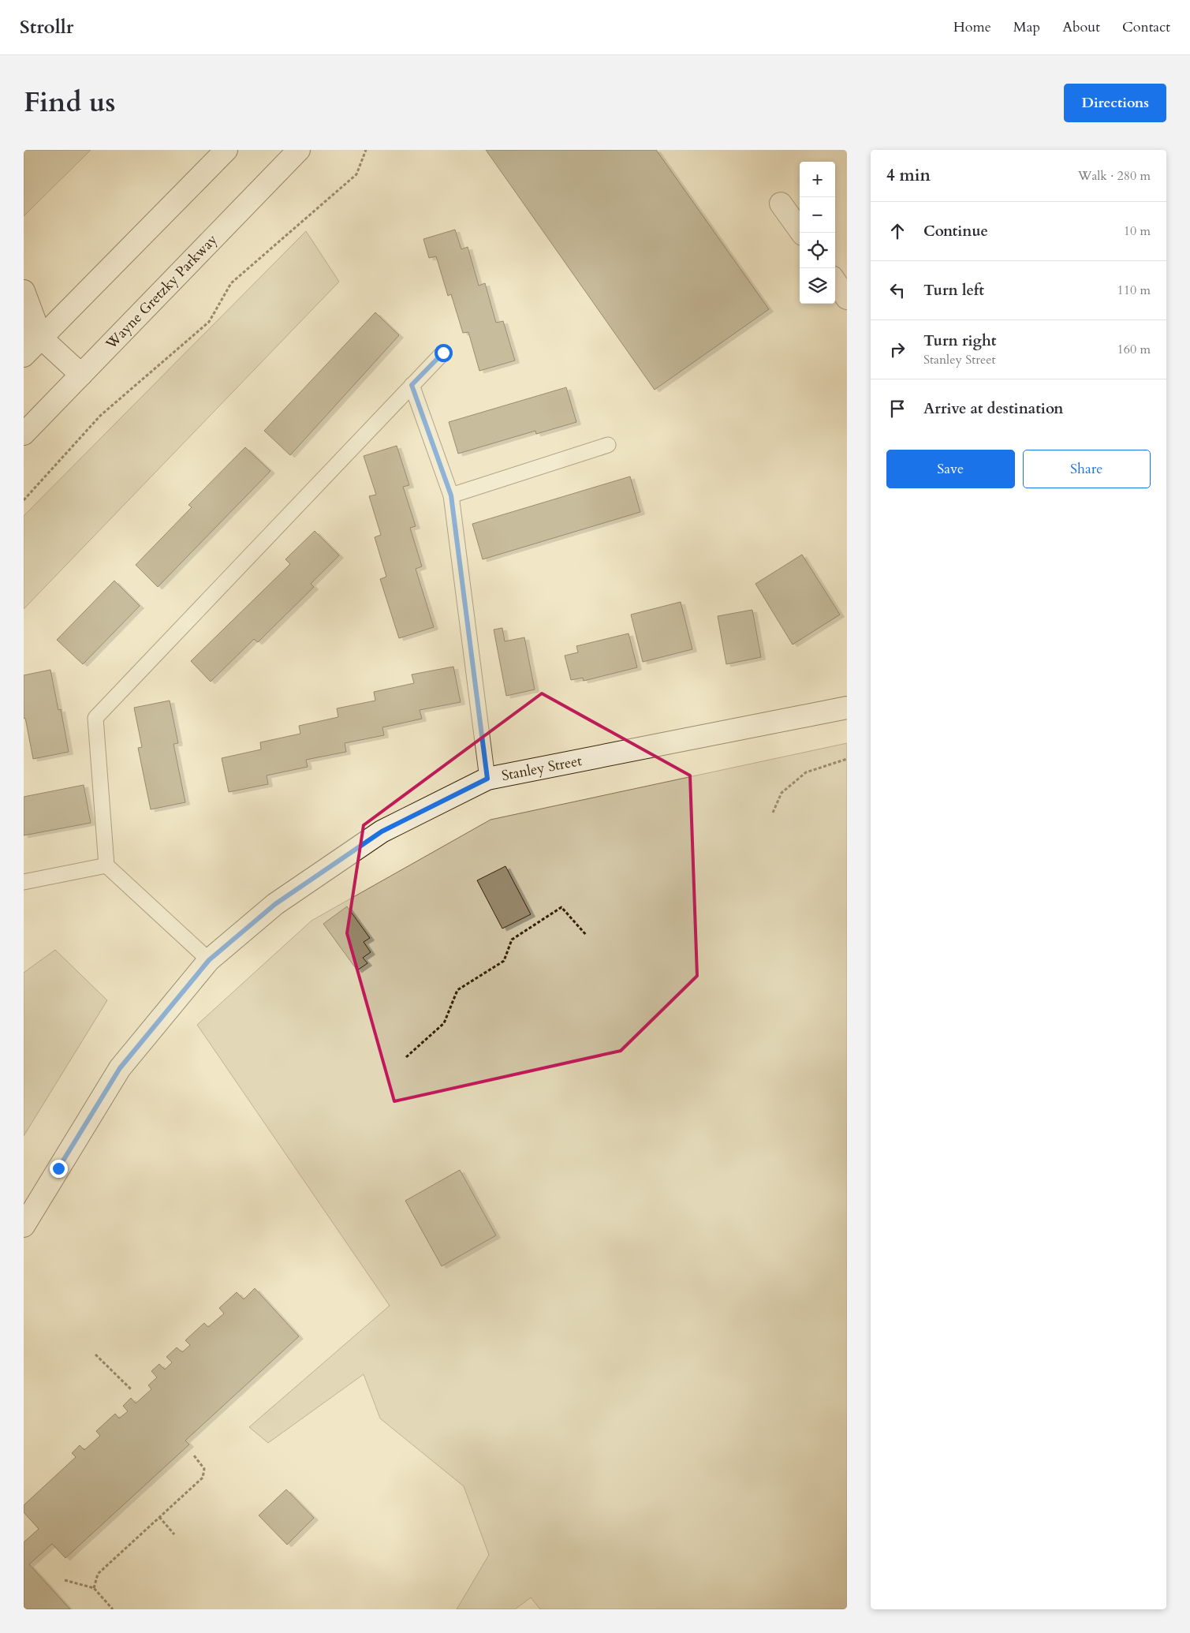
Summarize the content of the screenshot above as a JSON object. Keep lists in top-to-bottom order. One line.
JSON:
{"streets":{"street":["Wayne Gretzky Parkway","Stanley Street"]},"page":{"header":"Strollr","nav":["Home","Map","About","Contact"],"title":"Find us","buttons":["Directions",["Save","Share"]],"heading":["4 min","Walk · 280 m"],"map_buttons":["+","−"],"list":[["Continue","10 m"],["Turn left","110 m"],["Turn right","Stanley Street","160 m"],"Arrive at destination"]}}
